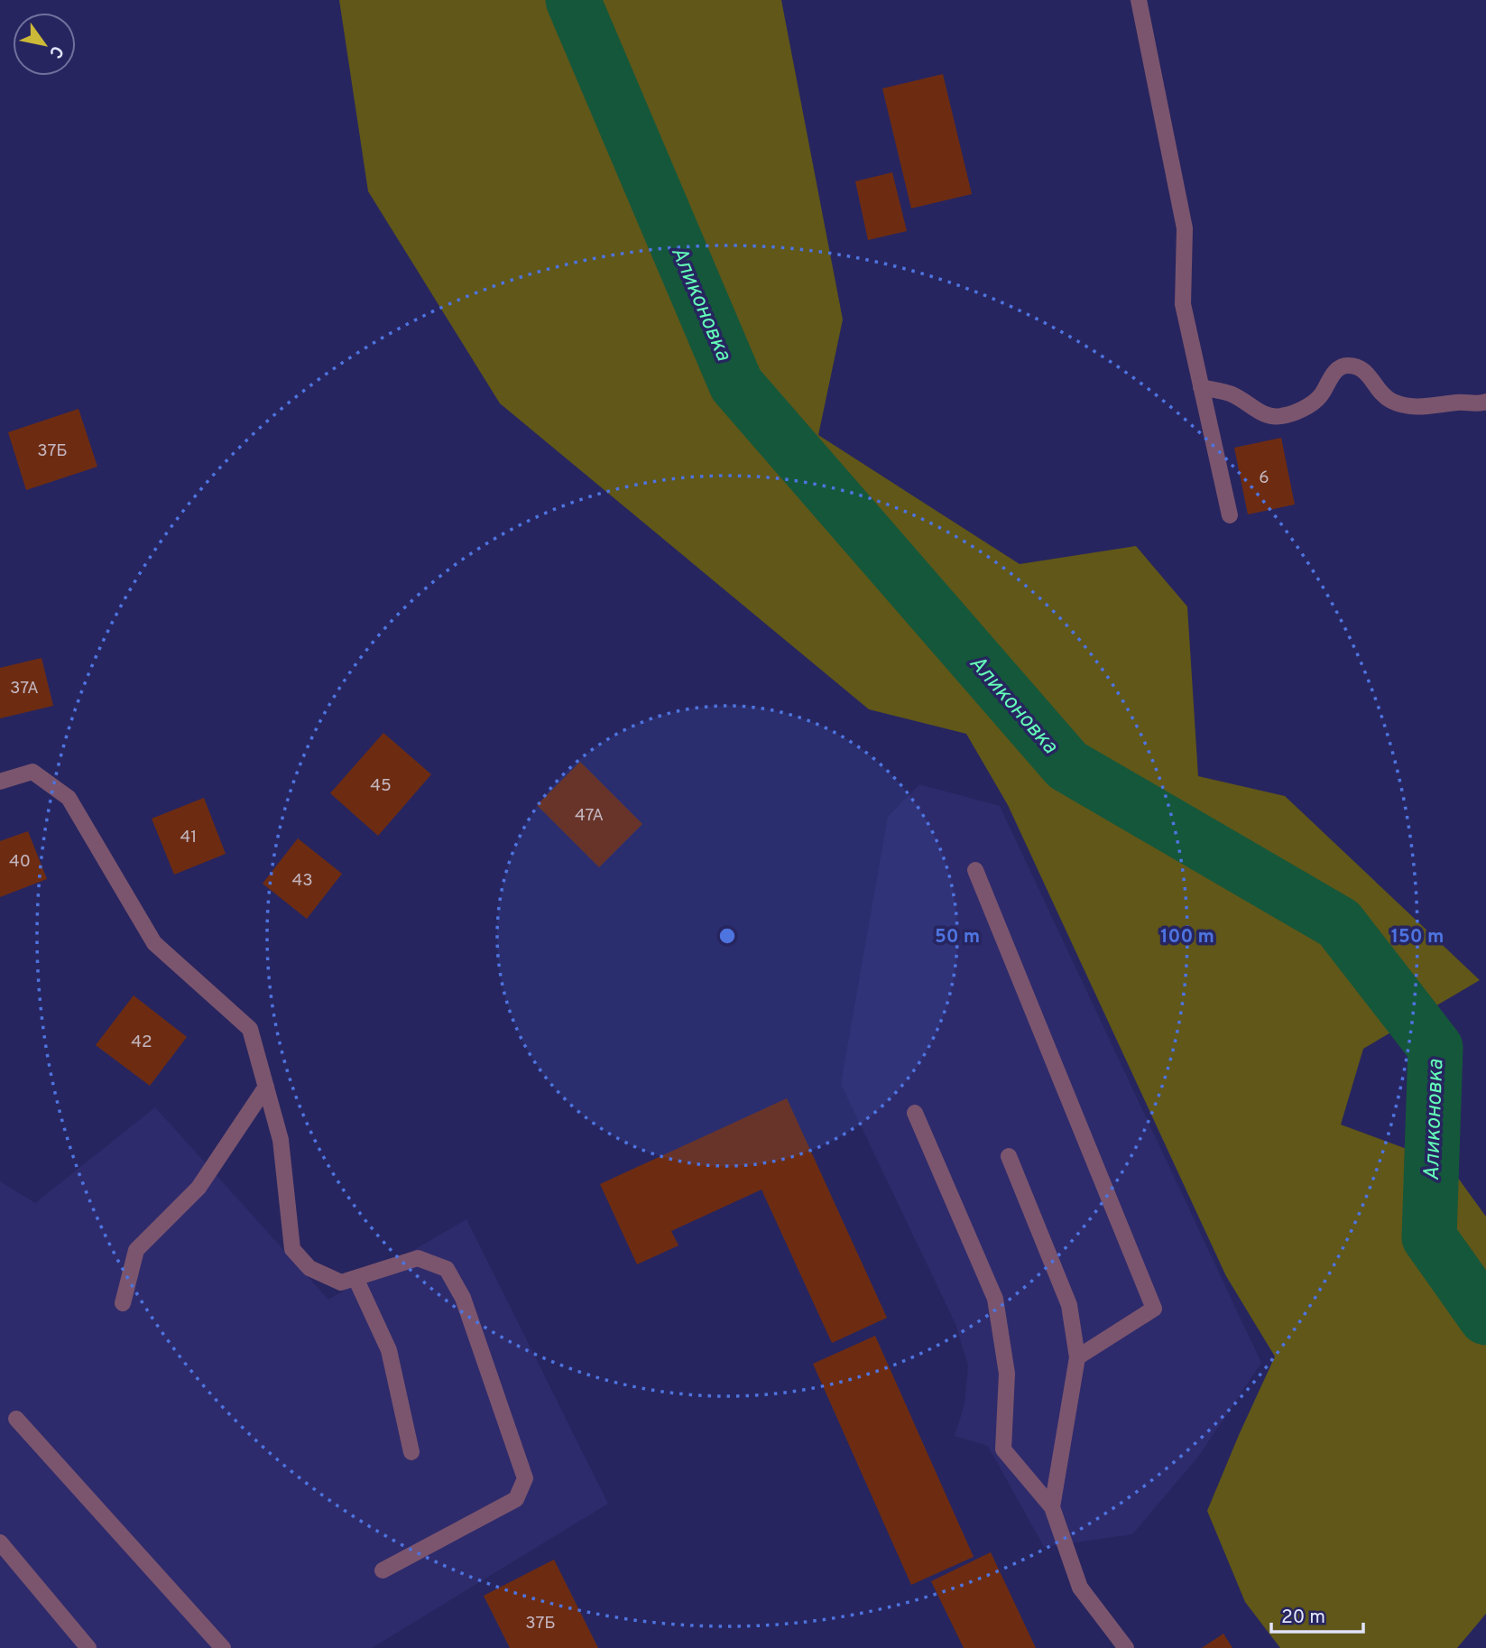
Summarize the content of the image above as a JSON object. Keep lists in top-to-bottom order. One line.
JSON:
{"water":["Аликоновка"],"house_numbers":["37Б","6","37А","45","47А","41","40","43","42","37Б"],"scale_bar":"20 m","north":"bottom right","rings":["50 m","100 m","150 m"]}
